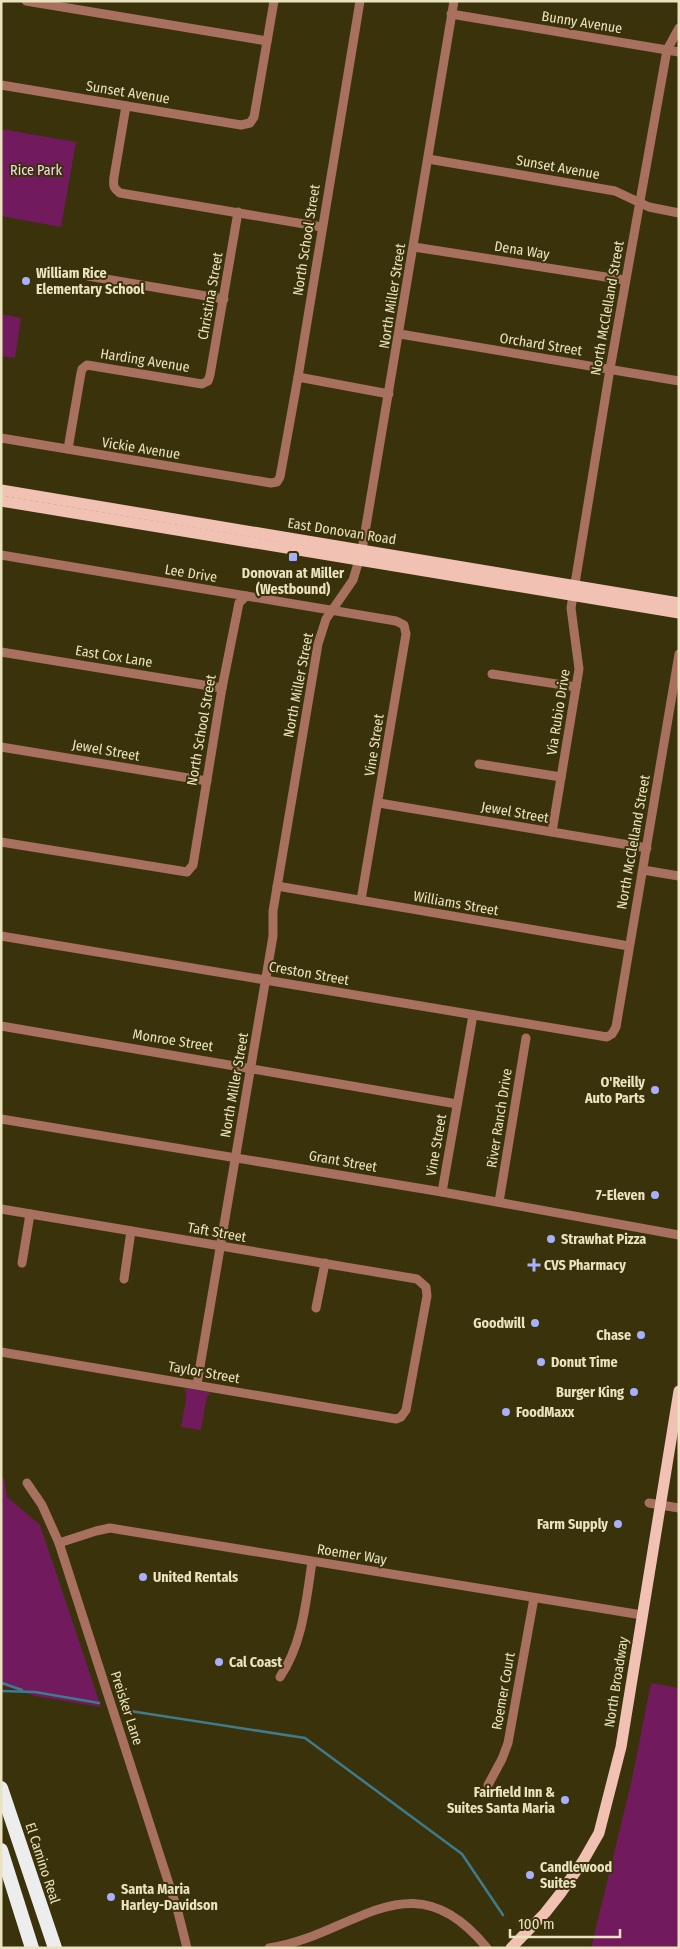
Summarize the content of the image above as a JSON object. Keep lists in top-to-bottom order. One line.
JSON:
{"streets":{"highway":["El Camino Real"],"main road":["East Donovan Road","North Broadway"],"street":["Bunny Avenue","Sunset Avenue","North School Street","Dena Way","Christina Street","North Miller Street","North McClelland Street","Orchard Street","Harding Avenue","Vickie Avenue","Lee Drive","East Cox Lane","Via Rubio Drive","Vine Street","Jewel Street","Williams Street","Creston Street","Monroe Street","River Ranch Drive","Grant Street","Taft Street","Taylor Street","Roemer Way","Roemer Court","Preisker Lane"]},"crossings":[["Bunny Avenue","North Miller Street"],["Bunny Avenue","North McClelland Street"],["Sunset Avenue","North Miller Street"],["Sunset Avenue","North McClelland Street"],["North School Street","Vickie Avenue"],["North School Street","Lee Drive"],["North School Street","East Cox Lane"],["North School Street","Jewel Street"],["Dena Way","North Miller Street"],["Dena Way","North McClelland Street"],["Christina Street","Harding Avenue"],["North Miller Street","Orchard Street"],["North Miller Street","East Donovan Road"],["North Miller Street","Lee Drive"],["North Miller Street","Williams Street"],["North Miller Street","Creston Street"],["North Miller Street","Monroe Street"],["North Miller Street","Grant Street"],["North Miller Street","Taft Street"],["North Miller Street","Taylor Street"],["North McClelland Street","Orchard Street"],["North McClelland Street","East Donovan Road"],["North McClelland Street","Via Rubio Drive"],["North McClelland Street","Jewel Street"],["North McClelland Street","Williams Street"],["North McClelland Street","Creston Street"],["Harding Avenue","Vickie Avenue"],["East Donovan Road","Via Rubio Drive"],["Lee Drive","Vine Street"],["Via Rubio Drive","Jewel Street"],["Vine Street","Jewel Street"],["Vine Street","Williams Street"],["Vine Street","Creston Street"],["Vine Street","Monroe Street"],["Vine Street","Grant Street"],["River Ranch Drive","Grant Street"],["Taft Street","Taylor Street"],["Roemer Way","North Broadway"],["Roemer Way","Roemer Court"],["Roemer Way","Preisker Lane"]],"parks":["Rice Park"],"places":{"other":["William Rice Elementary School","O'Reilly Auto Parts","7-Eleven","Strawhat Pizza","Goodwill","Chase","Donut Time","Burger King","FoodMaxx","Farm Supply","United Rentals","Cal Coast","Fairfield Inn & Suites Santa Maria","Candlewood Suites","Santa Maria Harley-Davidson"],"transit":["Donovan at Miller (Westbound)"],"health":["CVS Pharmacy"]},"scale_bar":"100 m"}
